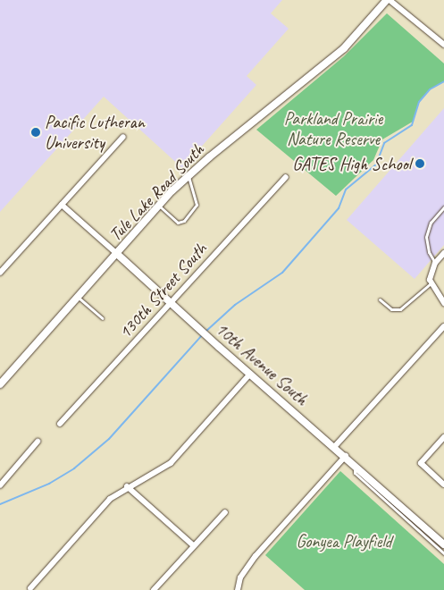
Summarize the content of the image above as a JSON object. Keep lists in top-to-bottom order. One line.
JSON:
{"streets":{"street":["Tule Lake Road South","130th Street South","10th Avenue South"]},"crossings":[["Tule Lake Road South","10th Avenue South"],["130th Street South","10th Avenue South"]],"parks":["Parkland Prairie Nature Reserve","Gonyea Playfield"],"places":["Pacific Lutheran University","GATES High School"]}
